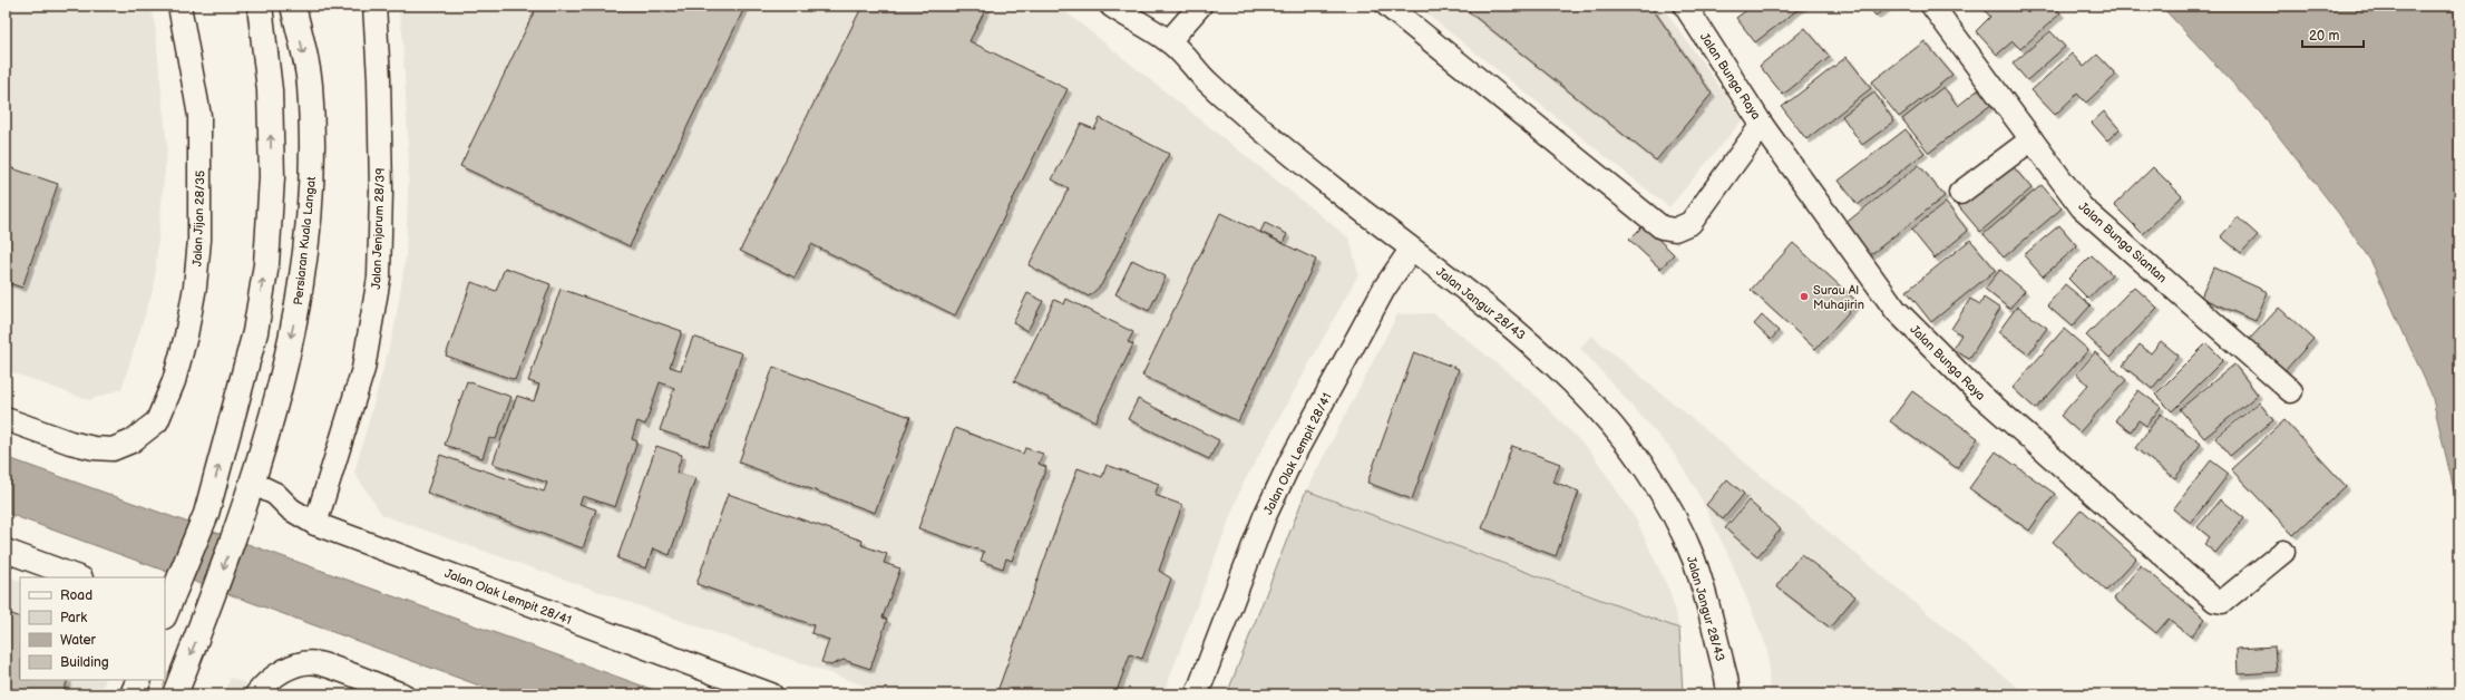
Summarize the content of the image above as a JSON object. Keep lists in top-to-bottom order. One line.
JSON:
{"streets":{"main road":["Persiaran Kuala Langat"],"street":["Jalan Bunga Raya","Jalan Jijan 28/35","Jalan Jenjarum 28/39","Jalan Bunga Siantan","Jalan Jangur 28/43","Jalan Olak Lempit 28/41"]},"crossings":[["Jalan Jenjarum 28/39","Jalan Olak Lempit 28/41"],["Persiaran Kuala Langat","Jalan Olak Lempit 28/41"],["Jalan Jangur 28/43","Jalan Olak Lempit 28/41"]],"places":["Surau Al Muhajirin"],"legend":["Road","Park","Water","Building"],"scale_bar":"20 m"}
